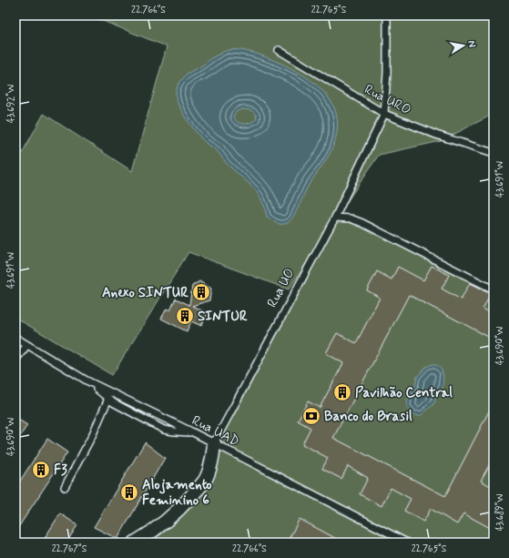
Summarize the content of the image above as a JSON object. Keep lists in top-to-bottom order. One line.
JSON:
{"streets":{"street":["Rua UO"],"lane":["Rua URO","Rua UAD"]},"crossings":[["Rua URO","Rua UO"],["Rua UO","Rua UAD"]],"places":{"building":["Anexo SINTUR","SINTUR","Pavilhão Central","F3","Alojamento Feminino 6"],"bank":["Banco do Brasil"]},"north":"right","coordinates":["22.766°S","22.765°S","43.692°W","43.691°W","43.690°W","43.689°W","22.767°S"]}
